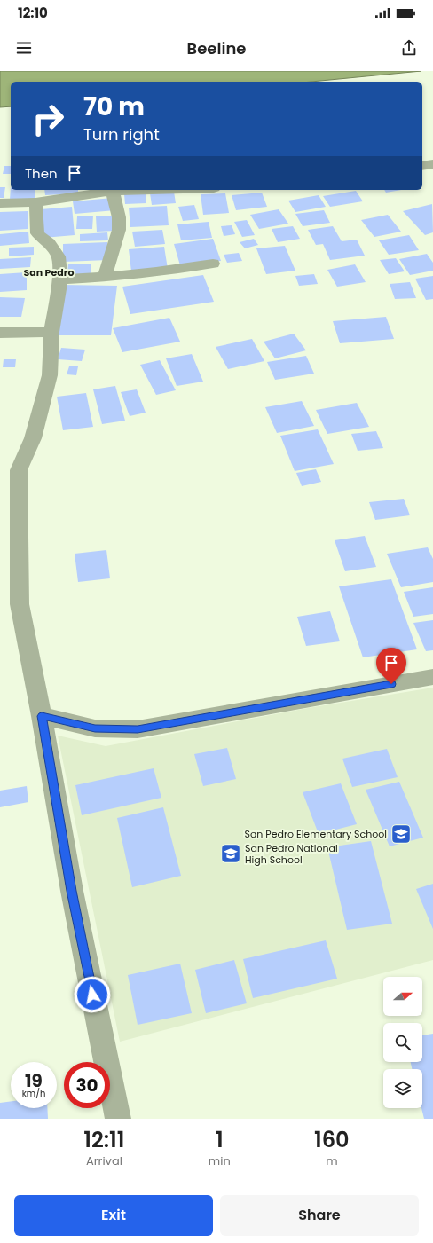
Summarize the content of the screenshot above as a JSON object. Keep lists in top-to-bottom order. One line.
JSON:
{"districts":["San Pedro"],"places":{"school or university":["San Pedro Elementary School","San Pedro National High School"]},"north":"right","page":{"status":"12:10","header":"Beeline","turn":["70 m","Turn right"],"then":"Then","speed":"19 km/h","limit":"30","eta":["12:11","Arrival","1","min","160","m"],"buttons":["Exit","Share"]}}
